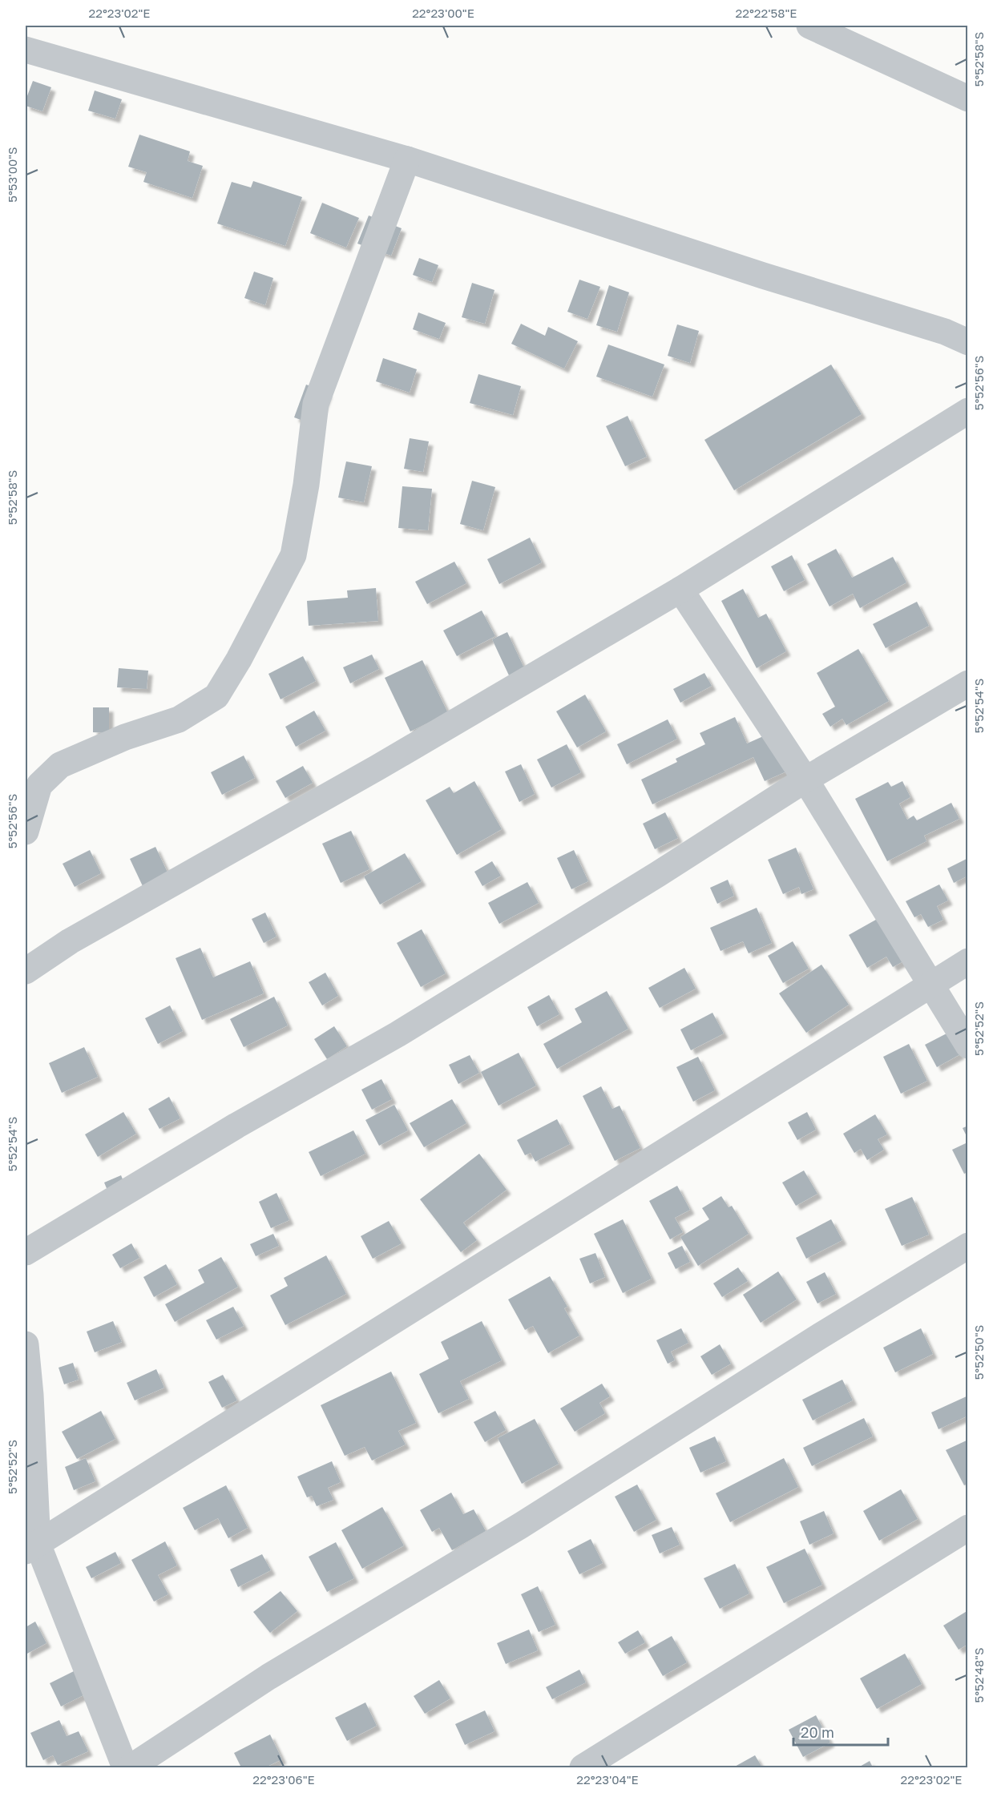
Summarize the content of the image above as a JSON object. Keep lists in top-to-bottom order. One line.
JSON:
{"scale_bar":"20 m","coordinates":["22°23'02\"E","22°23'00\"E","22°22'58\"E","5°52'58\"S","5°53'00\"S","5°52'56\"S","5°52'54\"S","5°52'52\"S","5°52'50\"S","5°52'48\"S","22°23'06\"E","22°23'04\"E"]}
